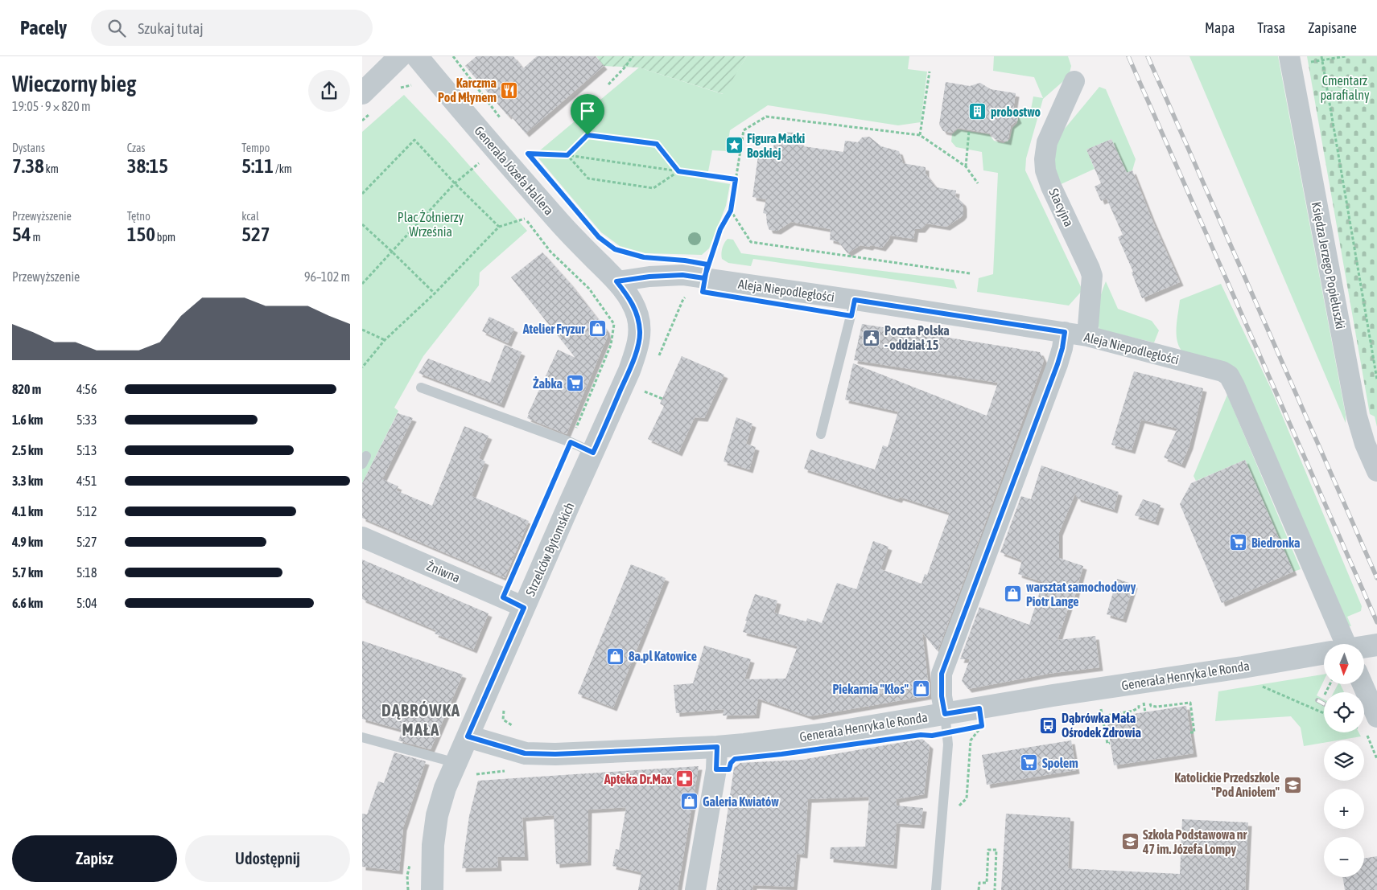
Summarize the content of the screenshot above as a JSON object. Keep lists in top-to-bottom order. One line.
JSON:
{"streets":{"street":["Generała Józefa Hallera","Stacyjna","Księdza Jerzego Popiełuszki","Aleja Niepodległości","Strzelców Bytomskich","Żniwna","Generała Henryka le Ronda"]},"crossings":[["Generała Józefa Hallera","Aleja Niepodległości"],["Generała Józefa Hallera","Strzelców Bytomskich"],["Stacyjna","Aleja Niepodległości"],["Aleja Niepodległości","Strzelców Bytomskich"],["Strzelców Bytomskich","Żniwna"],["Strzelców Bytomskich","Generała Henryka le Ronda"]],"districts":["DĄBRÓWKA MAŁA"],"parks":["Cmentarz parafialny","Plac Żołnierzy Września"],"places":{"restaurant":["Karczma Pod Młynem"],"building":["probostwo"],"place":["Figura Matki Boskiej"],"shop":["Atelier Fryzur","warsztat samochodowy Piotr Lange","8a.pl Katowice","Piekarnia \"Kłos\"","Galeria Kwiatów"],"public building":["Poczta Polska - oddział 15"],"supermarket":["Żabka","Biedronka","Społem"],"bus stop":["Dąbrówka Mała Ośrodek Zdrowia"],"pharmacy":["Apteka Dr.Max"],"school or university":["Katolickie Przedszkole \"Pod Aniołem\"","Szkoła Podstawowa nr 47 im. Józefa Lompy"]},"north":"bottom","page":{"header":"Pacely","search":"Szukaj tutaj","nav":["Mapa","Trasa","Zapisane"],"heading":["Wieczorny bieg","19:05 · 9 × 820 m"],"stats":[["Dystans","7.38 km"],["Czas","38:15"],["Tempo","5:11 /km"],["Przewyższenie","54 m"],["Tętno","150 bpm"],["kcal","527"]],"chart":["Przewyższenie","96–102 m"],"list":[{"name":"820 m","note":"4:56"},{"name":"1.6 km","note":"5:33"},{"name":"2.5 km","note":"5:13"},{"name":"3.3 km","note":"4:51"},{"name":"4.1 km","note":"5:12"},{"name":"4.9 km","note":"5:27"},{"name":"5.7 km","note":"5:18"},{"name":"6.6 km","note":"5:04"}],"map_buttons":["+","−"],"buttons":["Zapisz","Udostępnij"]}}
